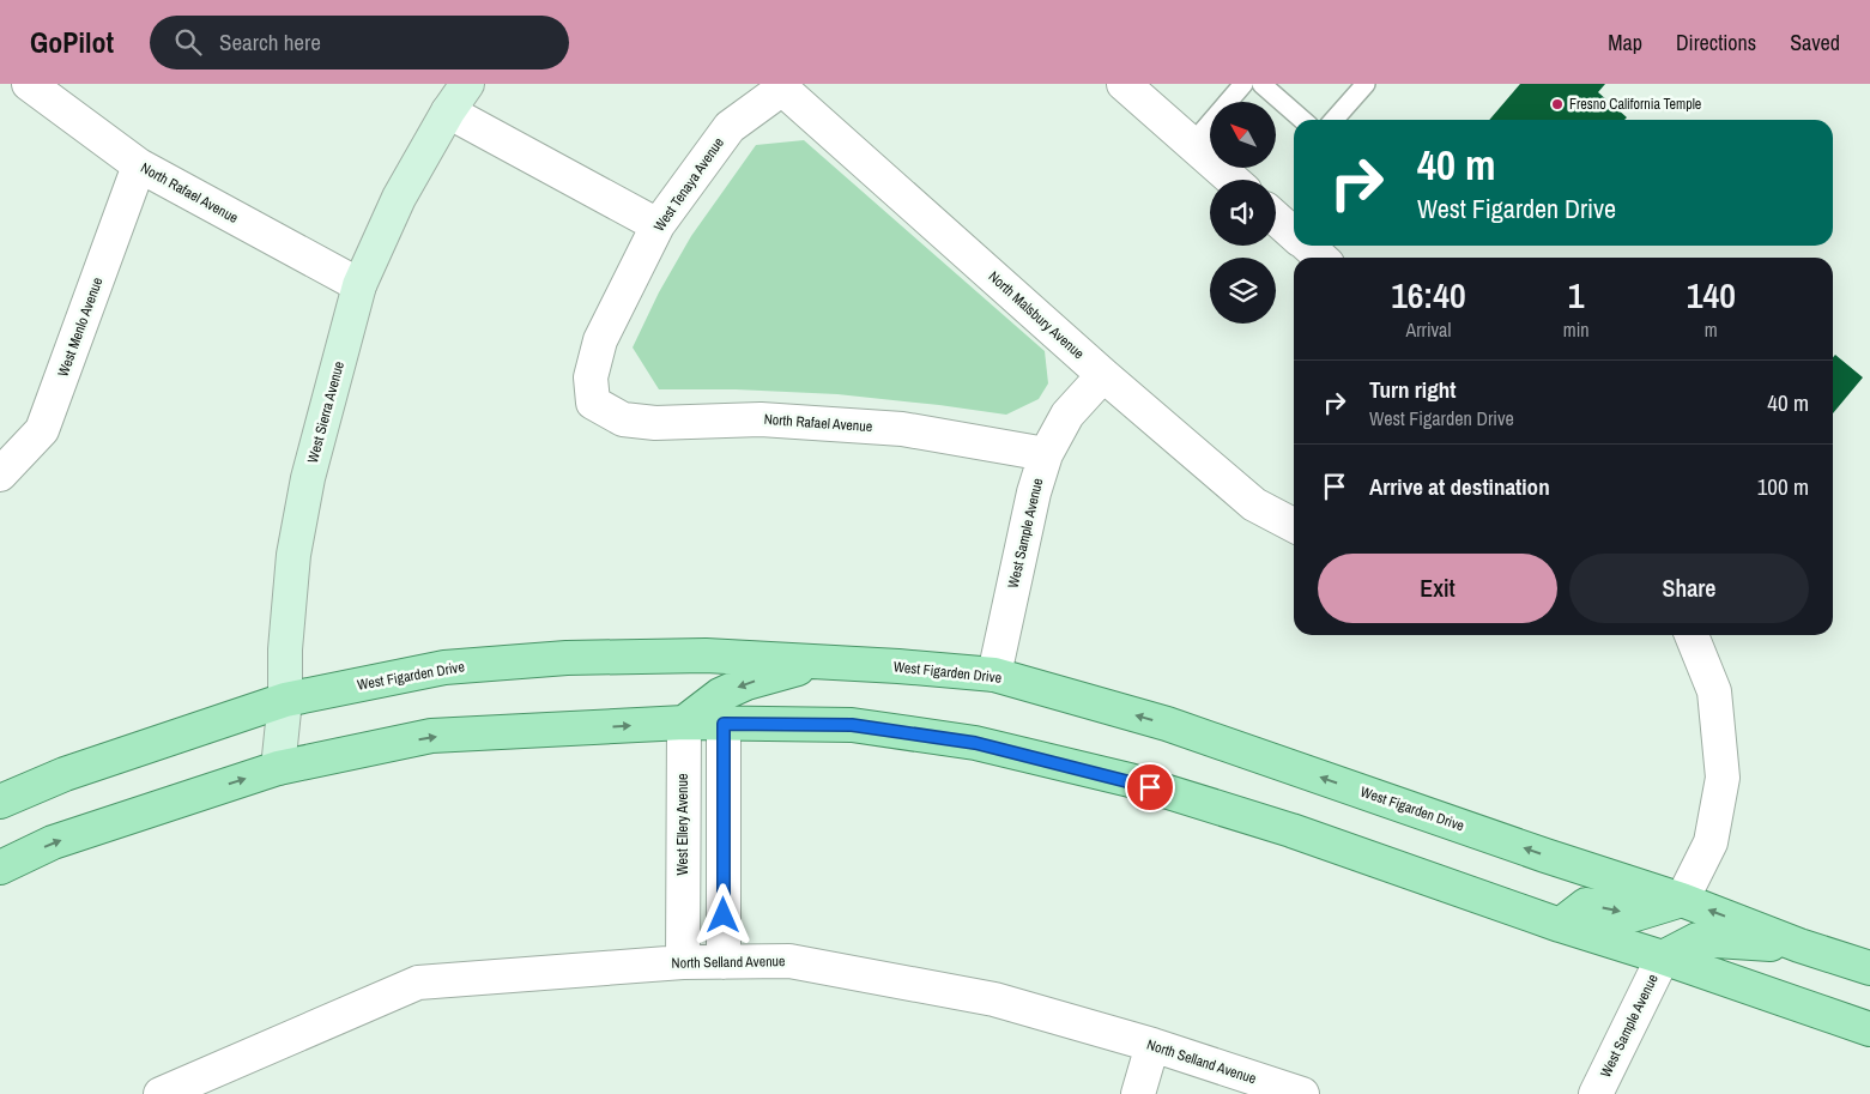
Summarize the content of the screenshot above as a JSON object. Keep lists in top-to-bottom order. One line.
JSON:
{"streets":{"main road":["West Figarden Drive"],"street":["West Tenaya Avenue","North Rafael Avenue","North Malsbury Avenue","West Menlo Avenue","West Sierra Avenue","West Sample Avenue","West Ellery Avenue","North Selland Avenue"]},"crossings":[["West Tenaya Avenue","North Rafael Avenue"],["West Tenaya Avenue","North Malsbury Avenue"],["North Rafael Avenue","West Menlo Avenue"],["North Rafael Avenue","West Sierra Avenue"],["North Rafael Avenue","West Sample Avenue"],["North Malsbury Avenue","West Sample Avenue"],["West Sierra Avenue","West Figarden Drive"],["West Sample Avenue","West Figarden Drive"],["West Ellery Avenue","North Selland Avenue"]],"places":["Fresno California Temple"],"north":"top left","page":{"header":"GoPilot","search":"Search here","nav":["Map","Directions","Saved"],"turn":["40 m","West Figarden Drive"],"eta":["16:40","Arrival","1","min","140","m"],"list":[{"name":"Turn right","note":"West Figarden Drive","value":"40 m"},{"name":"Arrive at destination","value":"100 m"}],"buttons":["Exit","Share"]}}
